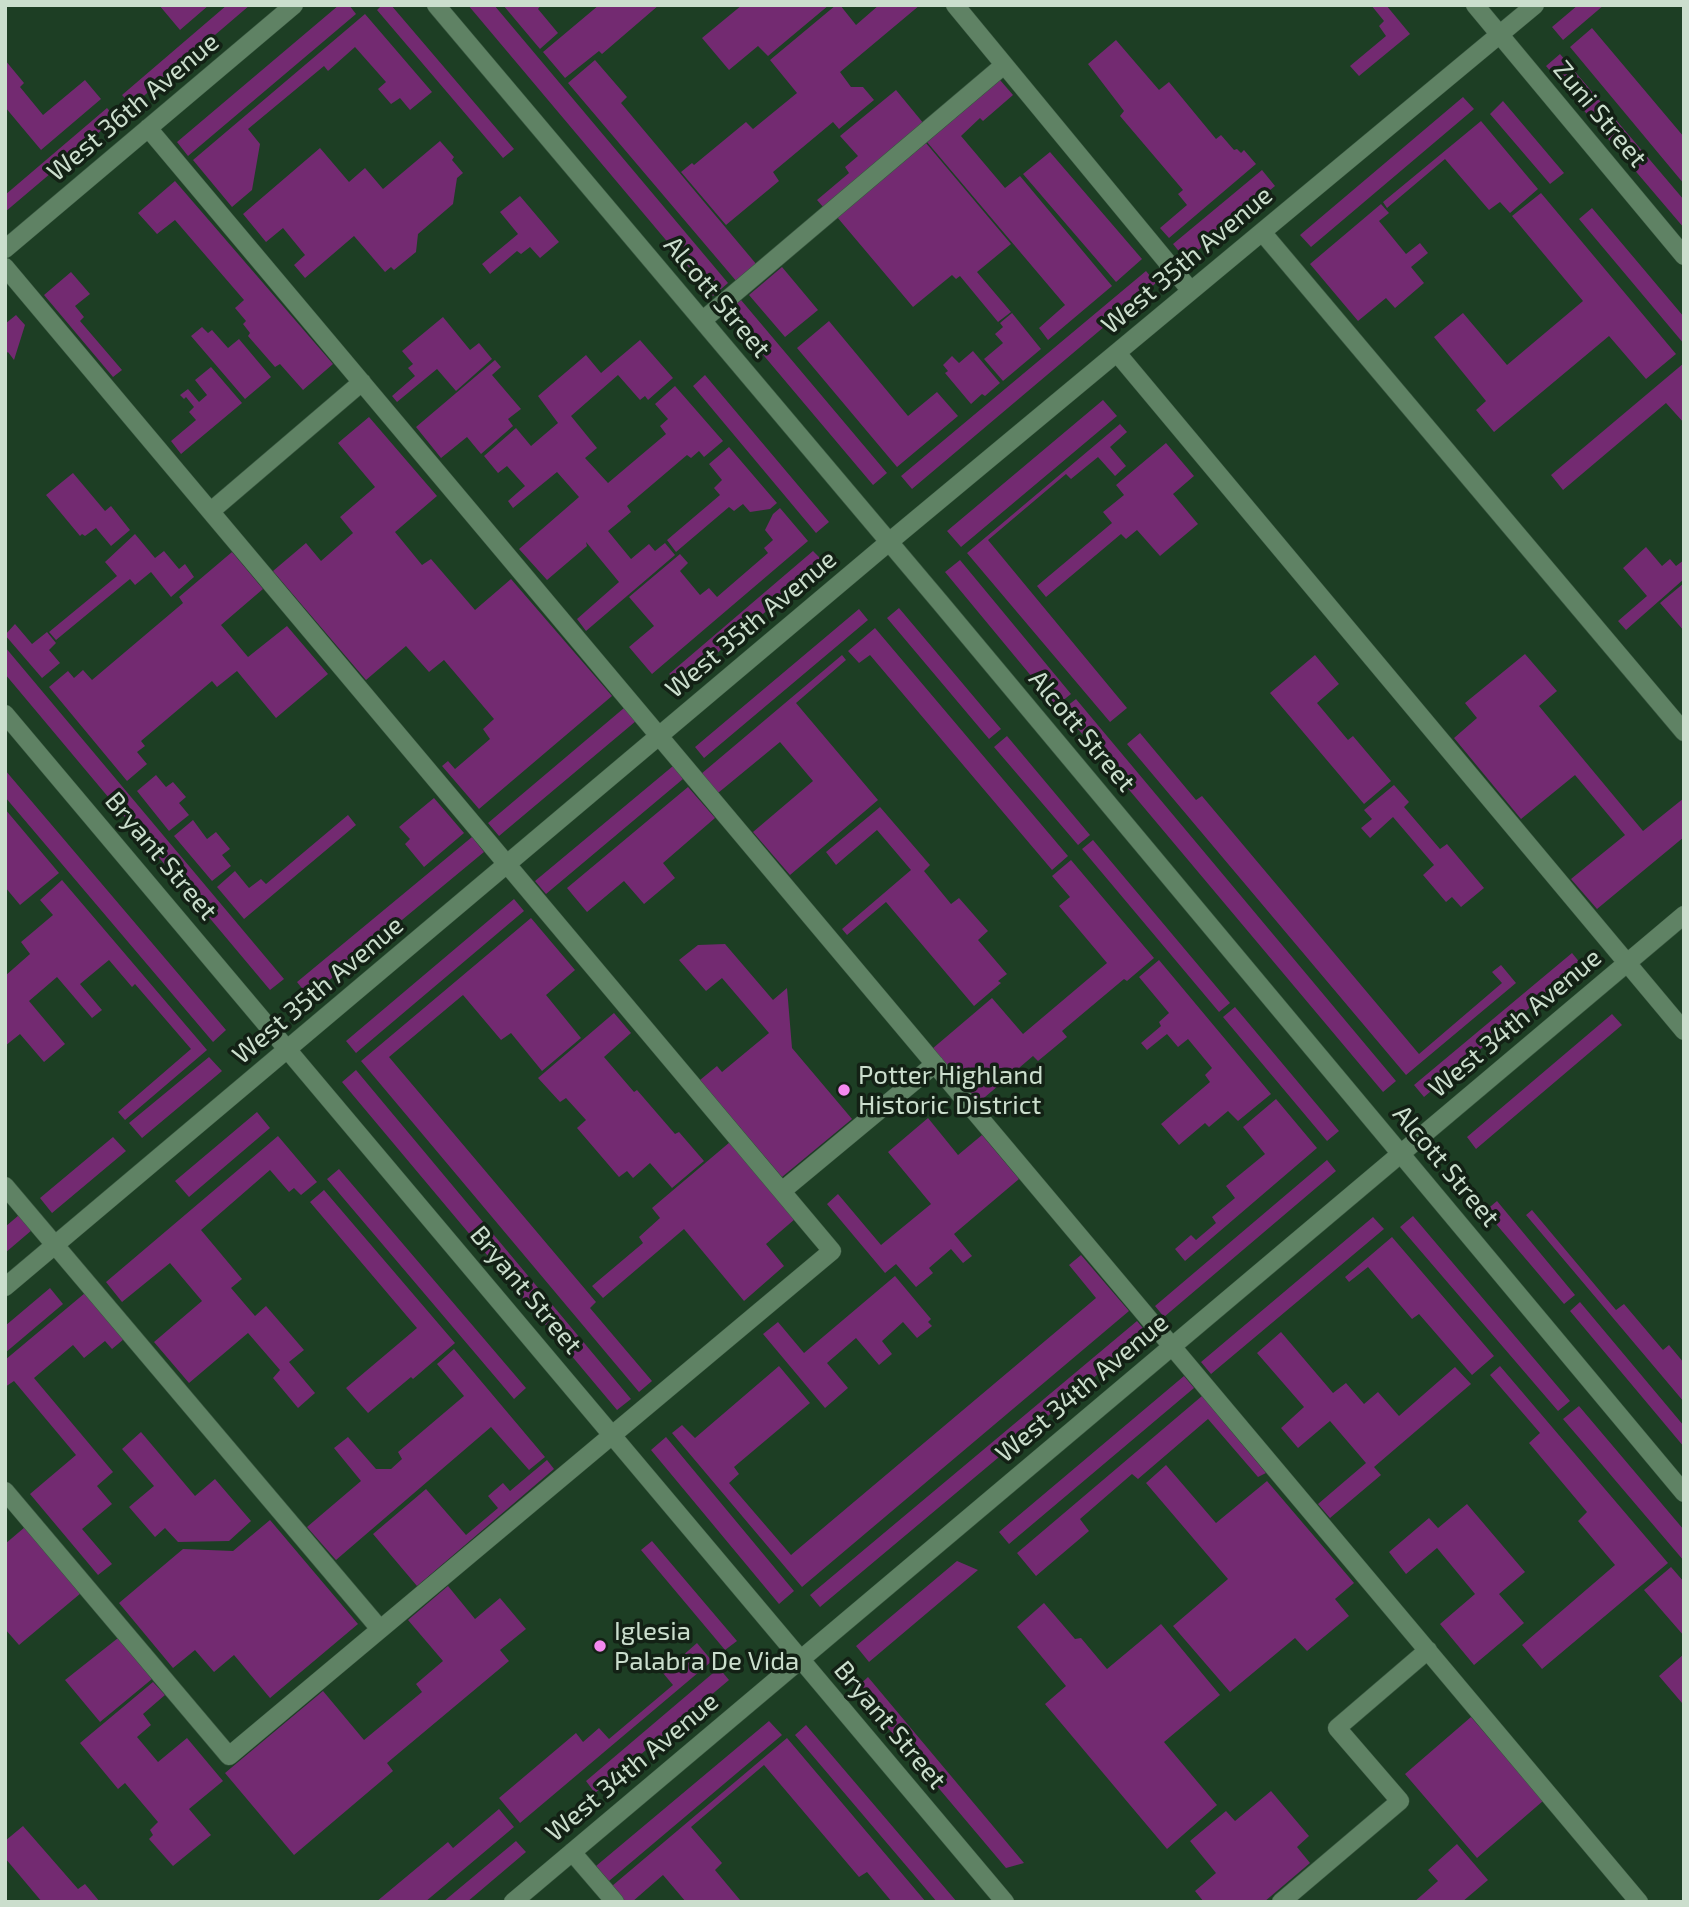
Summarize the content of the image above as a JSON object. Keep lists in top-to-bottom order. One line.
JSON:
{"streets":{"street":["West 36th Avenue","Zuni Street","West 35th Avenue","Alcott Street","Bryant Street","West 34th Avenue"]},"crossings":[["Zuni Street","West 35th Avenue"],["West 35th Avenue","Alcott Street"],["West 35th Avenue","Bryant Street"],["Alcott Street","West 34th Avenue"],["Bryant Street","West 34th Avenue"]],"places":["Potter Highland Historic District","Iglesia Palabra De Vida"]}
